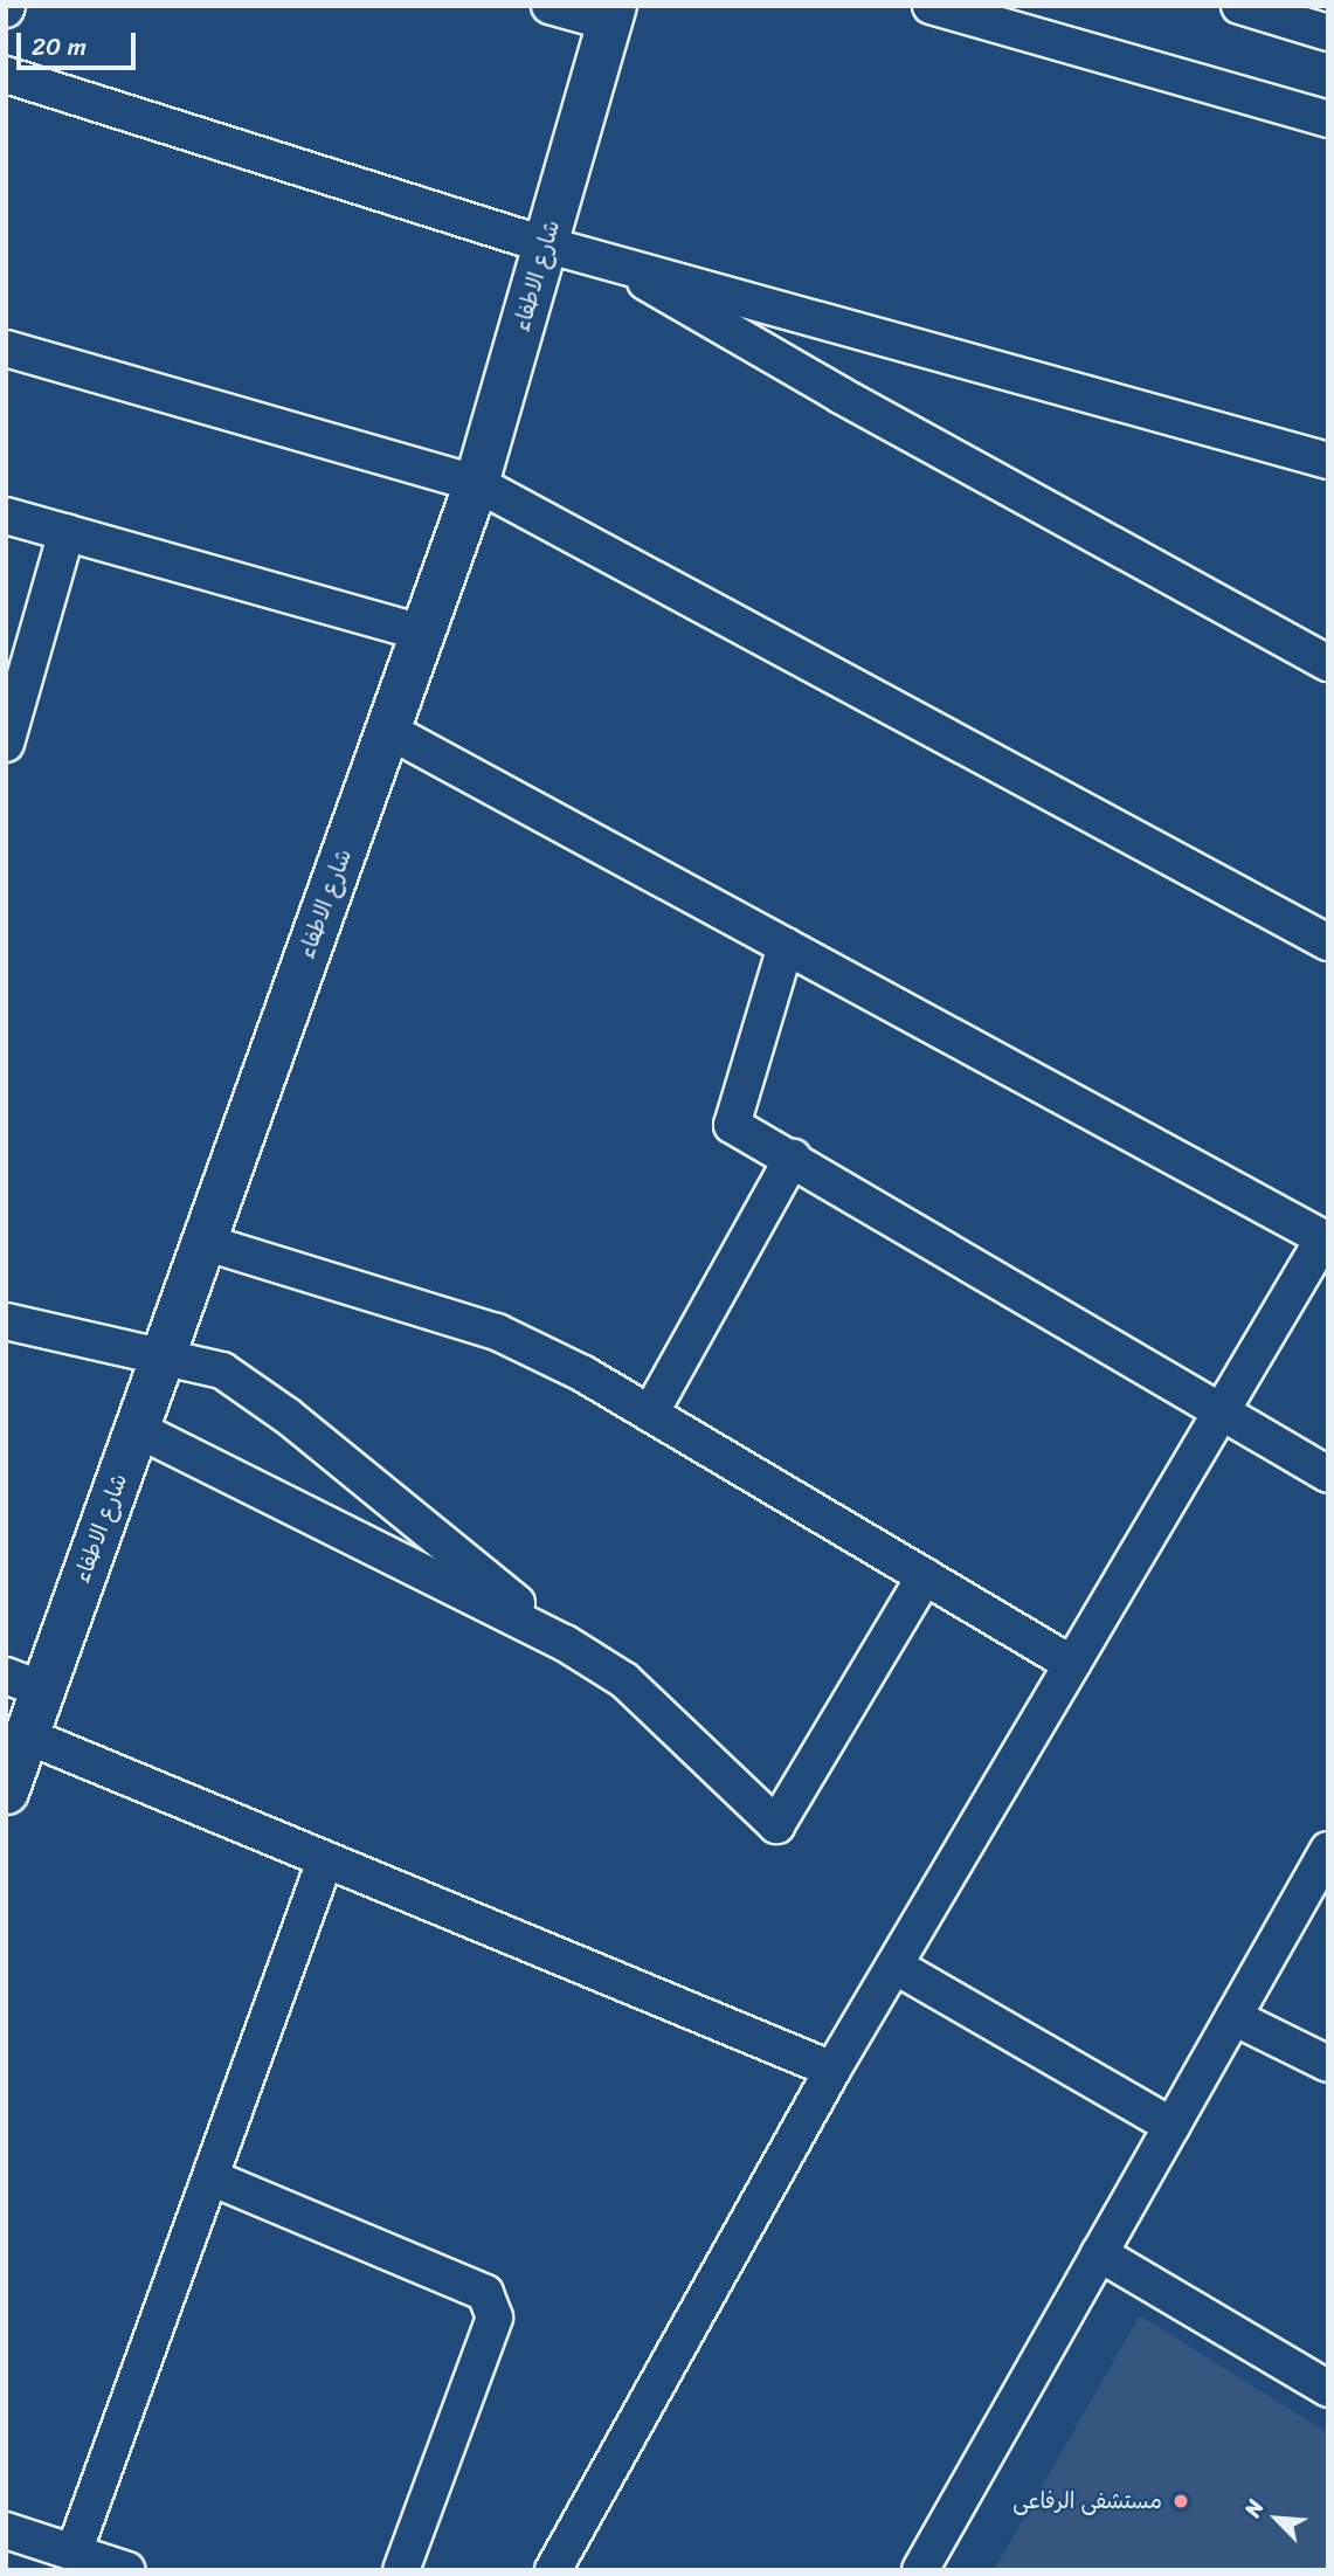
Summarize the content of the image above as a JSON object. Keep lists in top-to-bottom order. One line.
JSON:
{"streets":{"street":["شارع الاطفاء"]},"places":["مستشفی الرفاعی"],"scale_bar":"20 m","north":"top left"}
